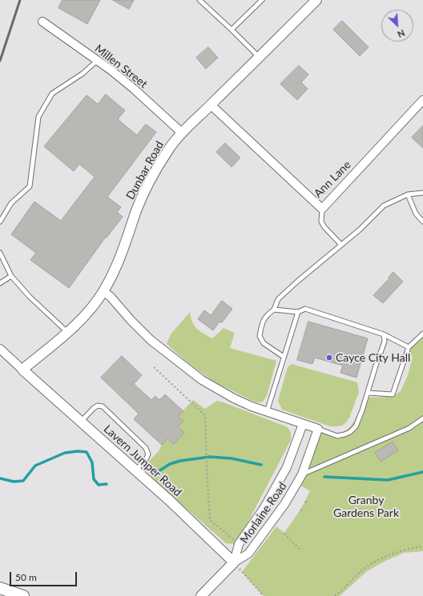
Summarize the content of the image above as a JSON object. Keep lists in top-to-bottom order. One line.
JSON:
{"streets":{"street":["Millen Street","Dunbar Road","Ann Lane","Lavern Jumper Road","Morlaine Road"]},"crossings":[["Millen Street","Dunbar Road"],["Dunbar Road","Ann Lane"],["Dunbar Road","Lavern Jumper Road"],["Lavern Jumper Road","Morlaine Road"]],"parks":["Granby Gardens Park"],"places":["Cayce City Hall"],"scale_bar":"50 m","north":"bottom right"}
